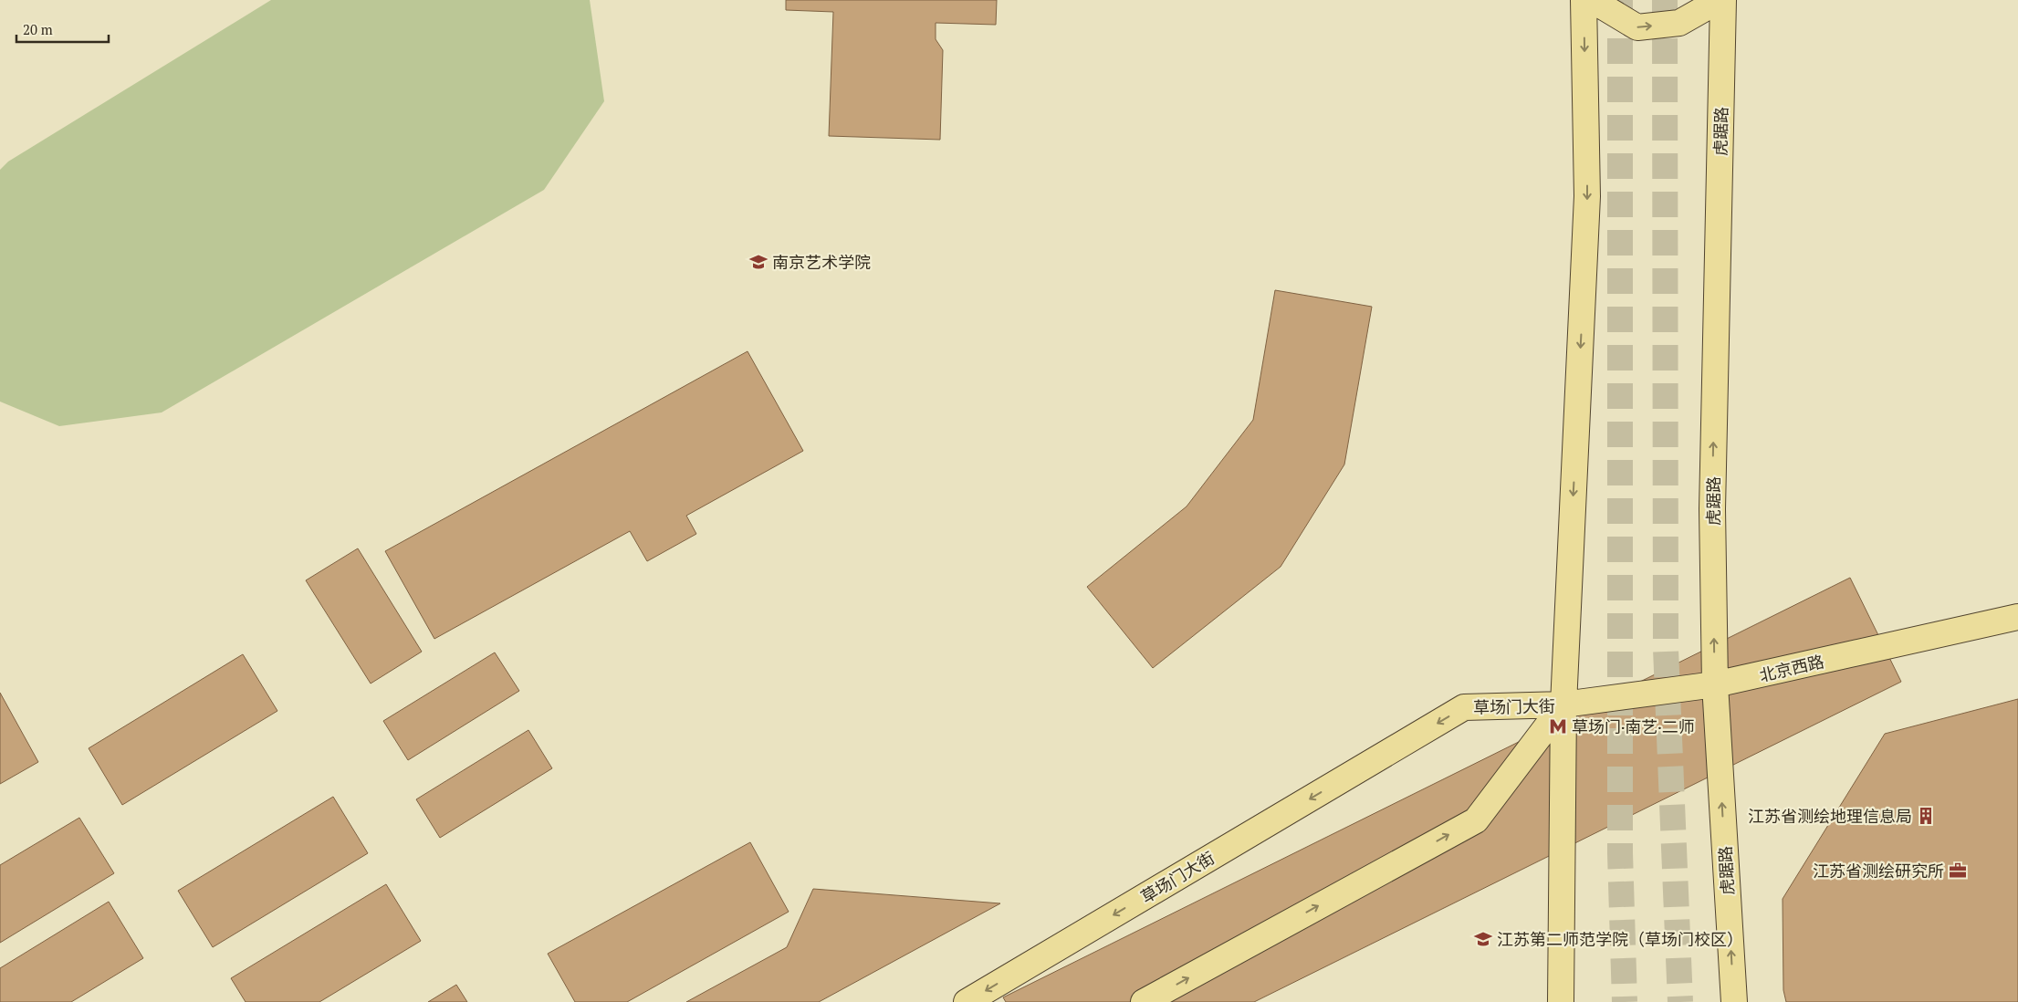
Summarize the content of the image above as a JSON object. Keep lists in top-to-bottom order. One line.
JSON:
{"streets":{"main road":["虎踞路","北京西路","草场门大街"]},"crossings":[["虎踞路","北京西路"],["北京西路","草场门大街"]],"places":{"school or university":["南京艺术学院","江苏第二师范学院（草场门校区）"],"metro station":["草场门·南艺·二师"],"building":["江苏省测绘地理信息局"],"office":["江苏省测绘研究所"]},"scale_bar":"20 m"}
